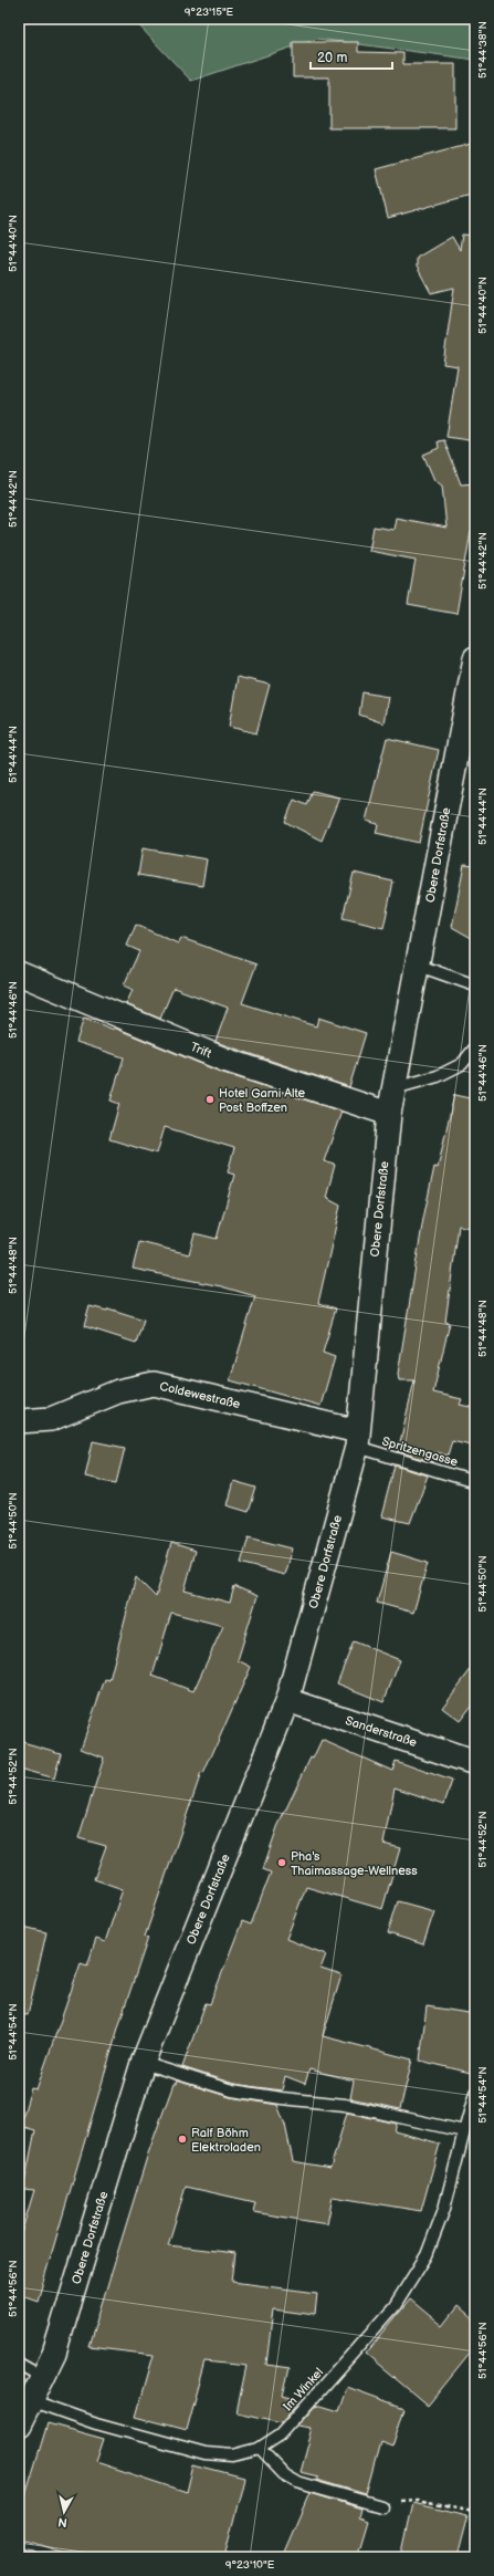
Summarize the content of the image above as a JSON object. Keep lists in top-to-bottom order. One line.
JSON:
{"streets":{"street":["Obere Dorfstraße","Trift","Coldewestraße","Sanderstraße"],"lane":["Spritzengasse","Im Winkel"]},"crossings":[["Obere Dorfstraße","Trift"],["Obere Dorfstraße","Coldewestraße"],["Obere Dorfstraße","Spritzengasse"],["Obere Dorfstraße","Sanderstraße"],["Obere Dorfstraße","Im Winkel"],["Coldewestraße","Spritzengasse"]],"places":["Hotel Garni Alte Post Boffzen","Pha's Thaimassage-Wellness","Ralf Böhm Elektroladen"],"scale_bar":"20 m","north":"bottom","coordinates":["9°23'15\"E","51°44'38\"N","51°44'40\"N","51°44'42\"N","51°44'44\"N","51°44'46\"N","51°44'48\"N","51°44'50\"N","51°44'52\"N","51°44'54\"N","51°44'56\"N","9°23'10\"E"]}
